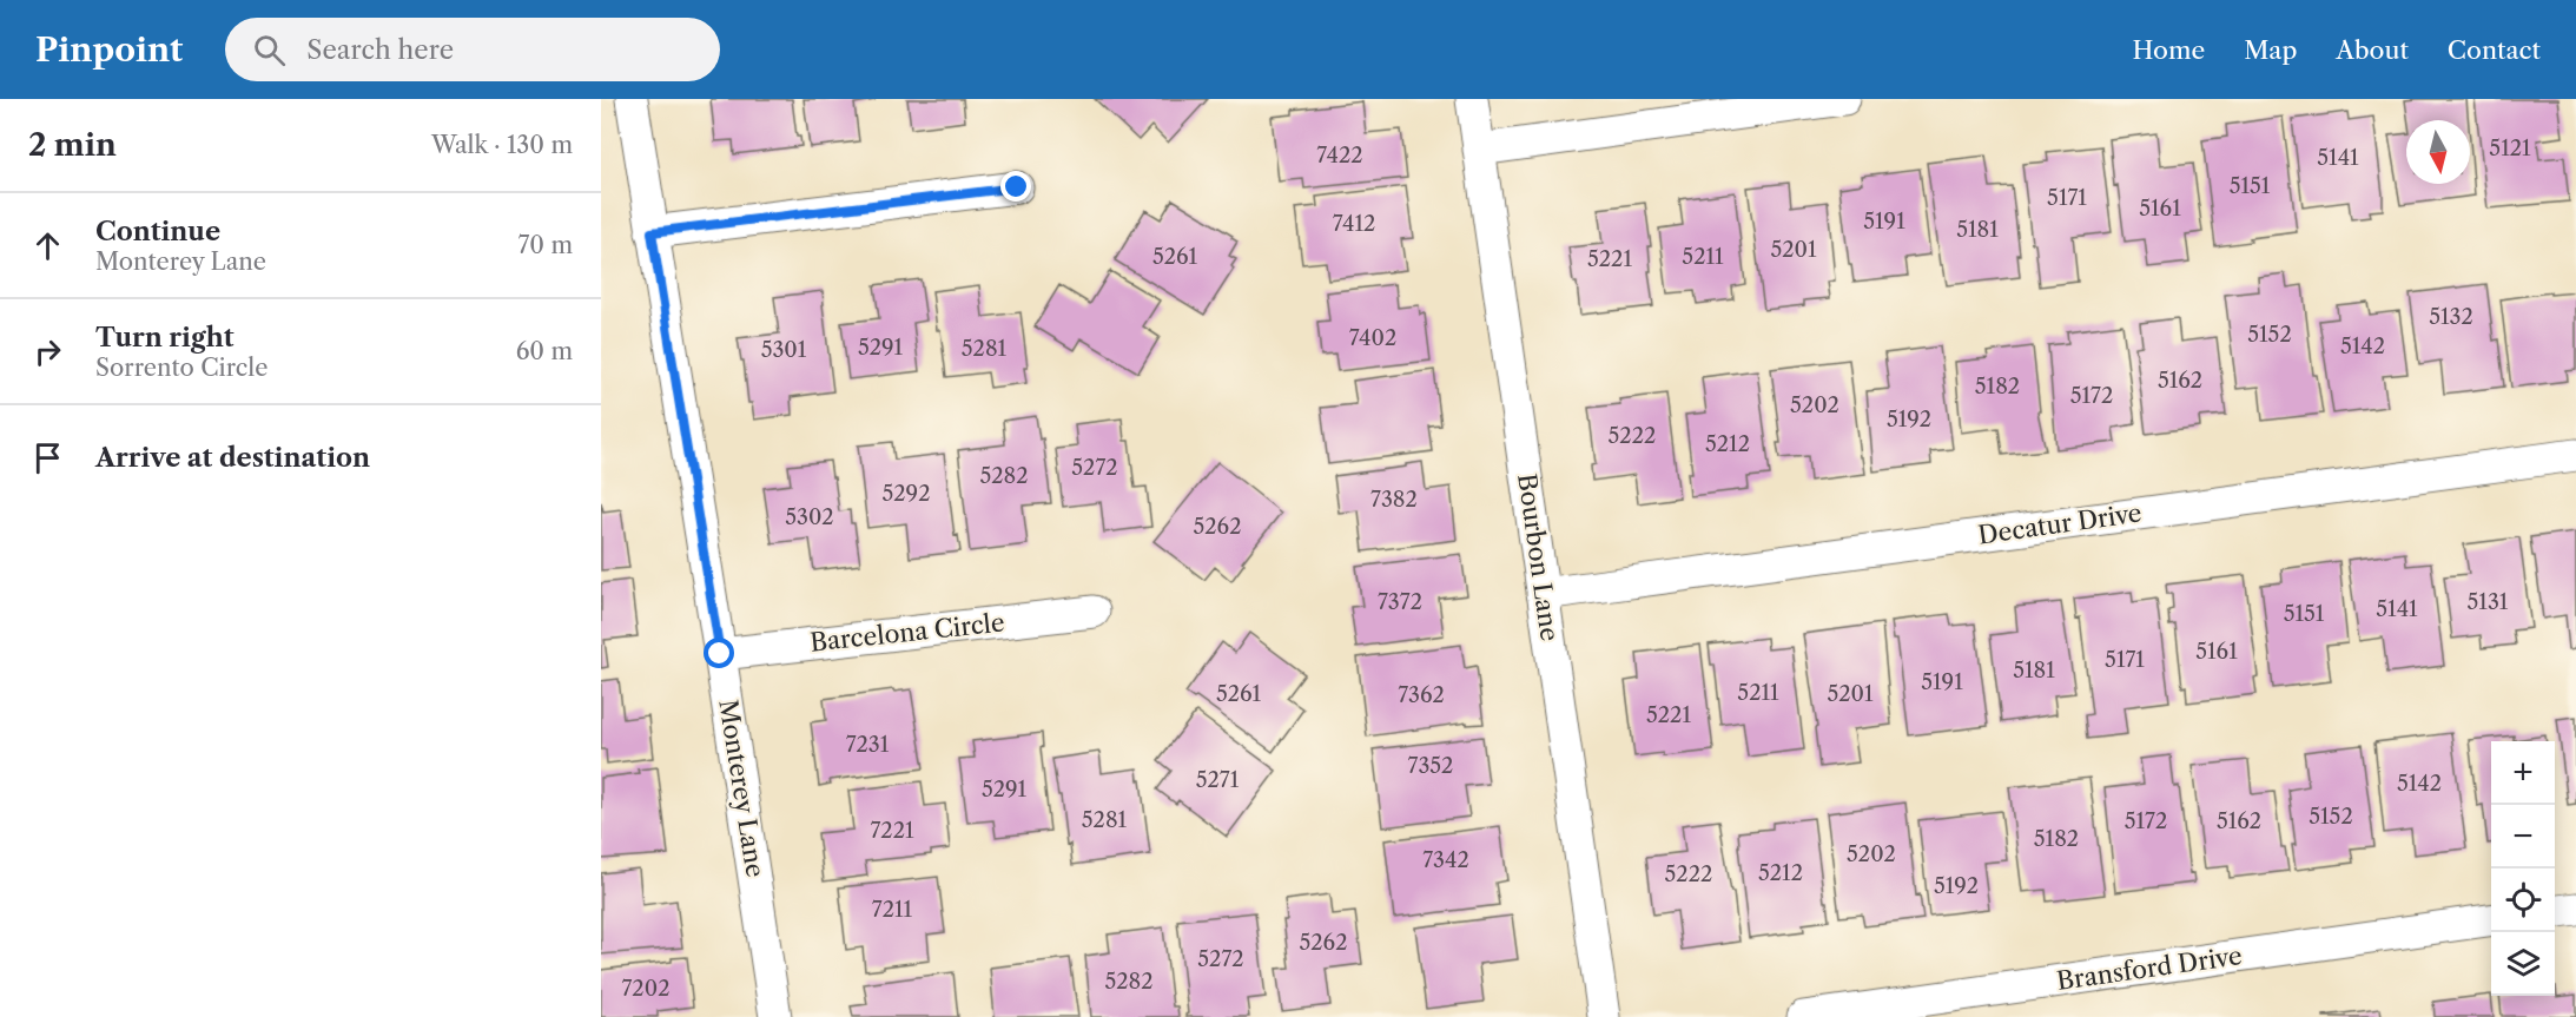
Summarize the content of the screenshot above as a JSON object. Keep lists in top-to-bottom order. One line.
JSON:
{"streets":{"street":["Decatur Drive","Bourbon Lane","Barcelona Circle","Monterey Lane","Bransford Drive"]},"crossings":[["Decatur Drive","Bourbon Lane"],["Barcelona Circle","Monterey Lane"]],"house_numbers":["5121","7422","5141","5151","5171","5161","5191","7412","5181","5201","5261","5211","5221","5132","5152","7402","5142","5291","5281","5301","5162","5182","5172","5202","5192","5222","5212","5272","5282","5292","7382","5302","5262","7372","5131","5141","5151","5161","5171","5181","5191","5211","5261","5201","7362","5221","7231","7352","5271","5142","5291","5152","5281","5172","5162","7221","5182","5202","7342","5212","5222","5192","7211","5262","5272","5282","7202"],"north":"bottom","page":{"header":"Pinpoint","search":"Search here","nav":["Home","Map","About","Contact"],"heading":["2 min","Walk · 130 m"],"list":[["Continue","Monterey Lane","70 m"],["Turn right","Sorrento Circle","60 m"],"Arrive at destination"],"map_buttons":["+","−"]}}
